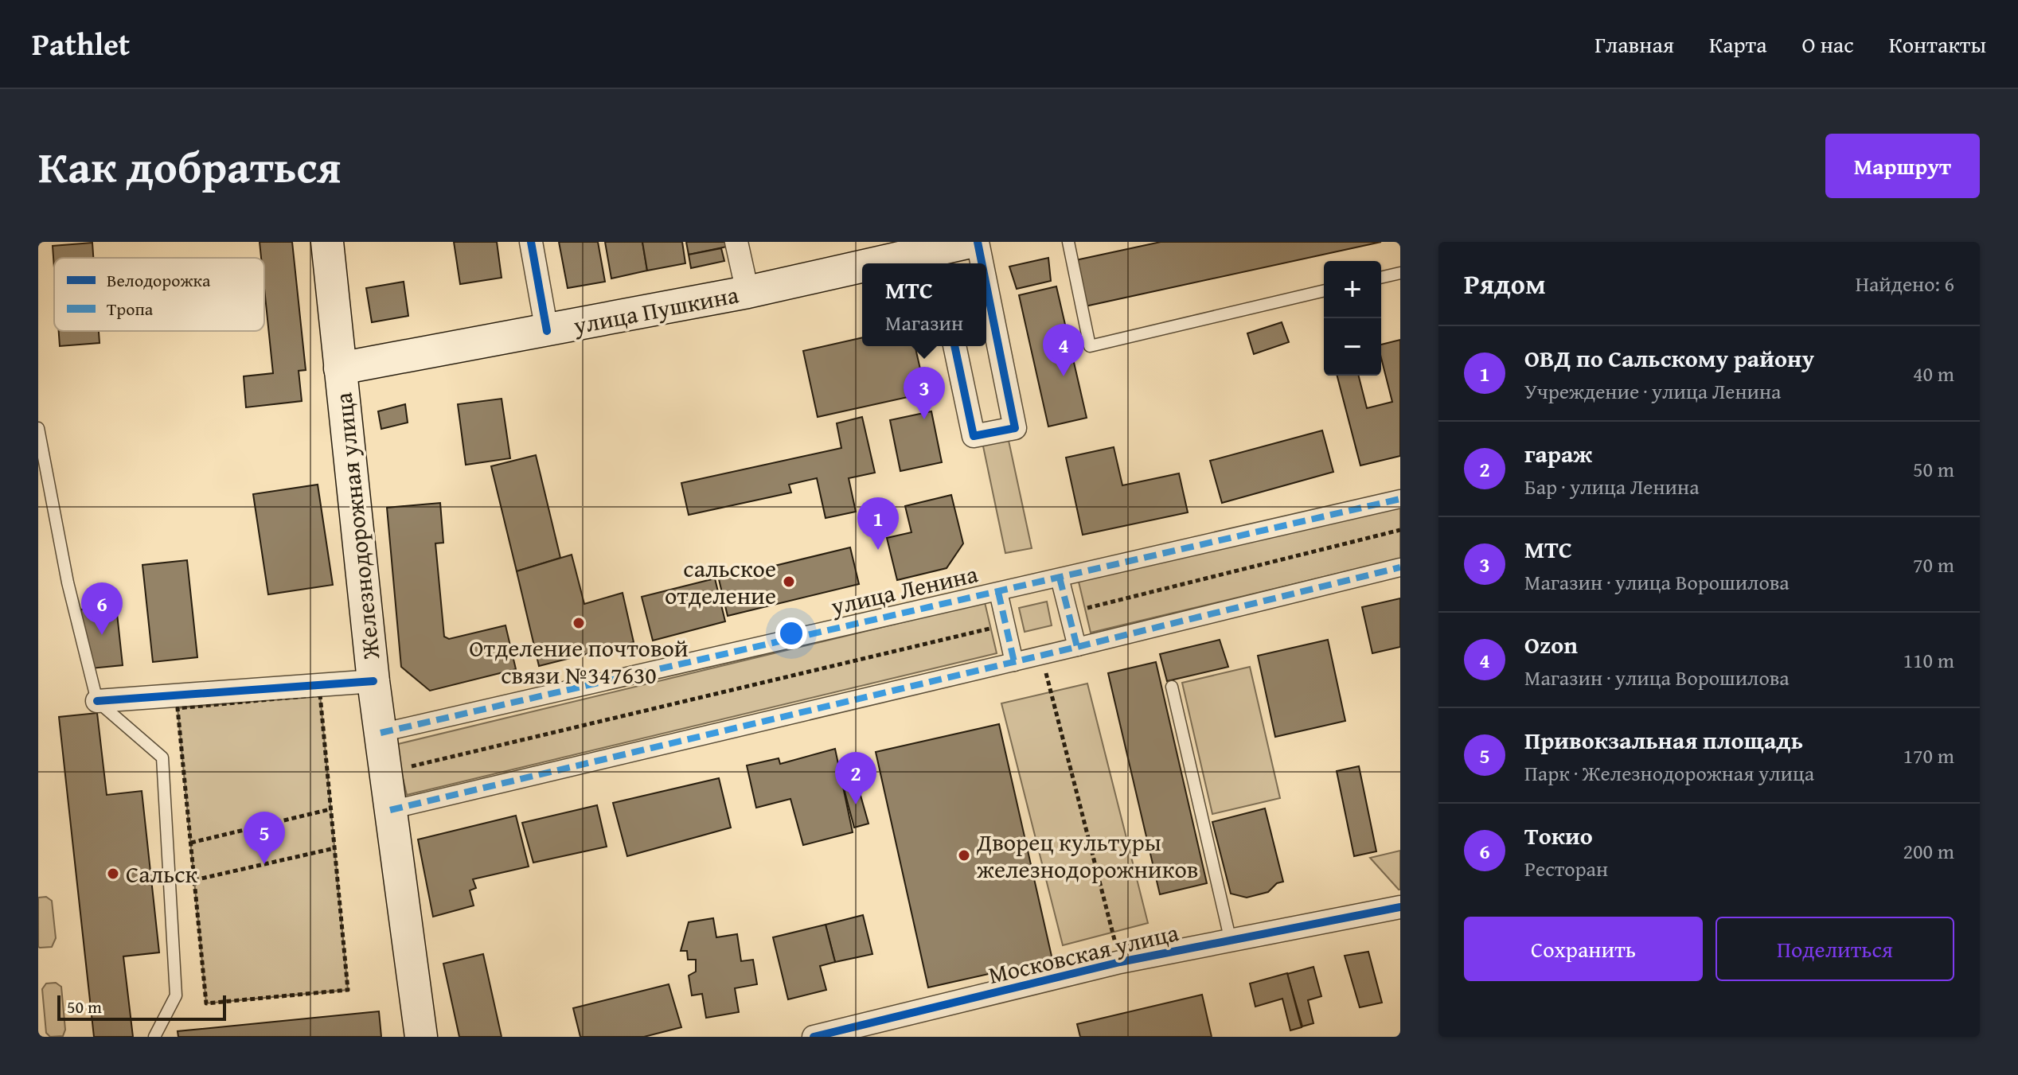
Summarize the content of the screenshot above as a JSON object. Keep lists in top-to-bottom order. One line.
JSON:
{"streets":{"main road":["улица Пушкина","Железнодорожная улица"],"street":["улица Ленина","Московская улица"]},"crossings":[["улица Пушкина","Железнодорожная улица"],["Железнодорожная улица","улица Ленина"]],"places":["сальское отделение","Отделение почтовой связи №347630","Дворец культуры железнодорожников","Сальск"],"legend":["Велодорожка","Тропа"],"scale_bar":"50 m","page":{"header":"Pathlet","nav":["Главная","Карта","О нас","Контакты"],"title":"Как добраться","buttons":["Маршрут",["Сохранить","Поделиться"]],"heading":["Рядом","Найдено: 6"],"map_buttons":["+","−"],"popup":["МТС","Магазин"],"pins":["4","3","1","6","2","5"],"list":[{"mark":"1","name":"ОВД по Сальскому району","note":"Учреждение · улица Ленина","value":"40 m"},{"mark":"2","name":"гараж","note":"Бар · улица Ленина","value":"50 m"},{"mark":"3","name":"МТС","note":"Магазин · улица Ворошилова","value":"70 m"},{"mark":"4","name":"Ozon","note":"Магазин · улица Ворошилова","value":"110 m"},{"mark":"5","name":"Привокзальная площадь","note":"Парк · Железнодорожная улица","value":"170 m"},{"mark":"6","name":"Токио","note":"Ресторан","value":"200 m"}],"scale":"50 m"}}
